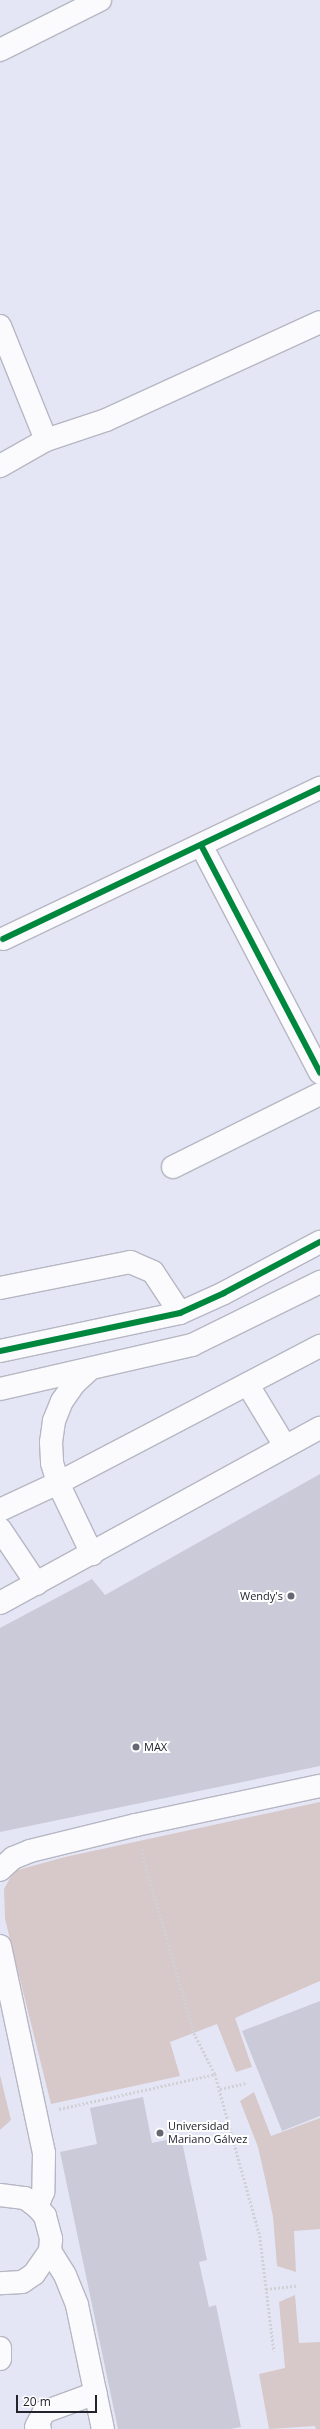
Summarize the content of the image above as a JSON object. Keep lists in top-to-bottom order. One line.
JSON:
{"places":["Wendy's","MAX","Universidad Mariano Gálvez"],"scale_bar":"20 m"}
